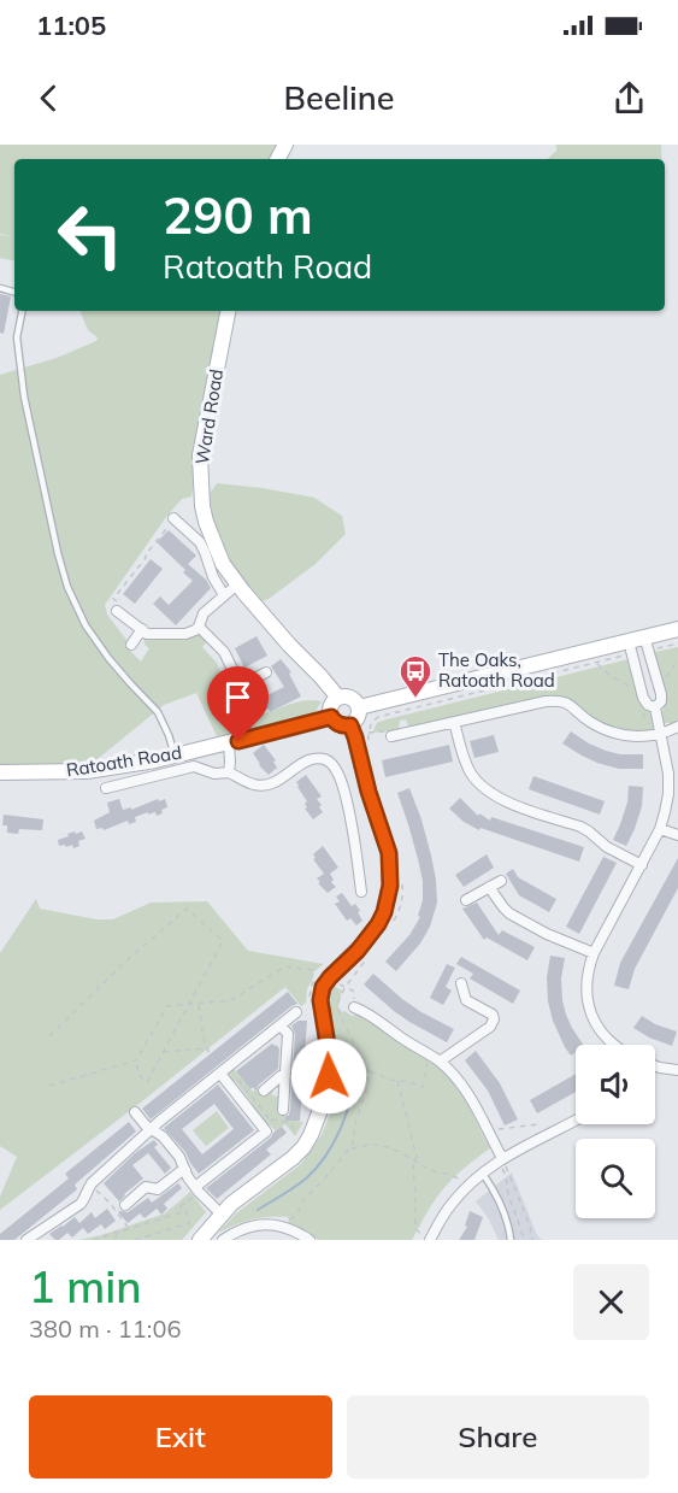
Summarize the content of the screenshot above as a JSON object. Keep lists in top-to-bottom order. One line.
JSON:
{"streets":{"main road":["Ward Road","Ratoath Road"]},"crossings":[["Ward Road","Ratoath Road"]],"places":{"bus stop":["The Oaks, Ratoath Road"]},"page":{"status":"11:05","header":"Beeline","turn":["290 m","Ratoath Road"],"heading":["1 min","380 m · 11:06"],"buttons":["Exit","Share"]}}
